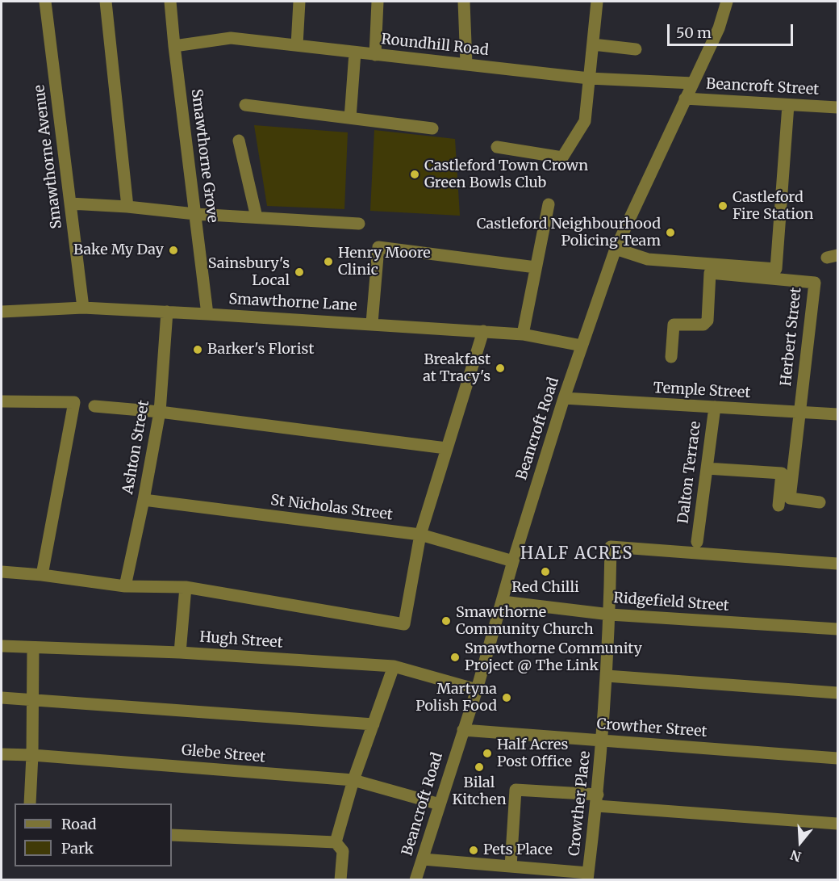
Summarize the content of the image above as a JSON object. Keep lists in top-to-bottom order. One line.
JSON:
{"streets":{"street":["Roundhill Road","Beancroft Street","Smawthorne Grove","Smawthorne Avenue","Smawthorne Lane","Herbert Street","Temple Street","Beancroft Road","Ashton Street","Dalton Terrace","St Nicholas Street","Ridgefield Street","Hugh Street","Crowther Street","Glebe Street","Crowther Place"]},"crossings":[["Roundhill Road","Smawthorne Grove"],["Roundhill Road","Beancroft Road"],["Beancroft Street","Beancroft Road"],["Smawthorne Grove","Smawthorne Lane"],["Smawthorne Avenue","Smawthorne Lane"],["Smawthorne Lane","Beancroft Road"],["Smawthorne Lane","Ashton Street"],["Herbert Street","Temple Street"],["Temple Street","Beancroft Road"],["Temple Street","Dalton Terrace"],["Beancroft Road","St Nicholas Street"],["Beancroft Road","Ridgefield Street"],["Beancroft Road","Hugh Street"],["Beancroft Road","Crowther Street"],["Beancroft Road","Glebe Street"],["Ashton Street","St Nicholas Street"],["Ridgefield Street","Crowther Place"],["Crowther Street","Crowther Place"]],"districts":["HALF ACRES"],"places":["Castleford Town Crown Green Bowls Club","Castleford Fire Station","Castleford Neighbourhood Policing Team","Bake My Day","Henry Moore Clinic","Sainsbury's Local","Barker's Florist","Breakfast at Tracy's","Red Chilli","Smawthorne Community Church","Smawthorne Community Project @ The Link","Martyna Polish Food","Half Acres Post Office","Bilal Kitchen","Pets Place"],"legend":["Road","Park"],"scale_bar":"50 m","north":"bottom"}
